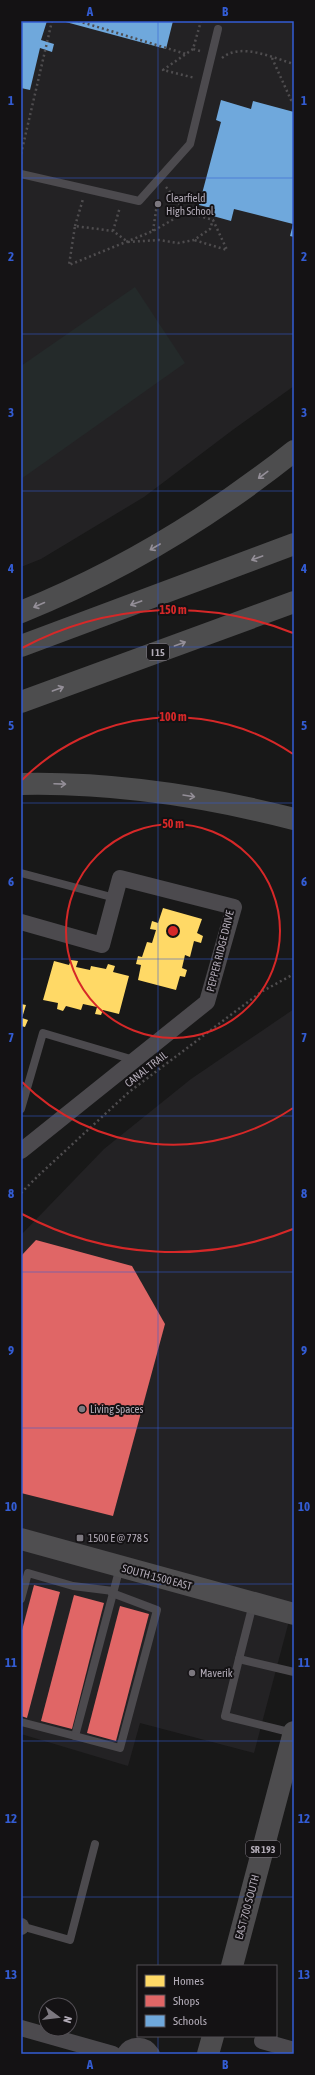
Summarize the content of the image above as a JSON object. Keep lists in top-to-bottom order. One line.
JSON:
{"streets":{"highway":["I 15"],"main road":["SR 193","EAST 700 SOUTH"],"street":["PEPPER RIDGE DRIVE","SOUTH 1500 EAST"],"path":["CANAL TRAIL"]},"places":{"other":["Clearfield High School","Living Spaces","Maverik"],"transit":["1500 E @ 778 S"]},"legend":["Homes","Shops","Schools"],"north":"right","grid":{"columns":["A","B"],"rows":["1","2","3","4","5","6","7","8","9","10","11","12","13"]},"rings":["150 m","100 m","50 m"]}
